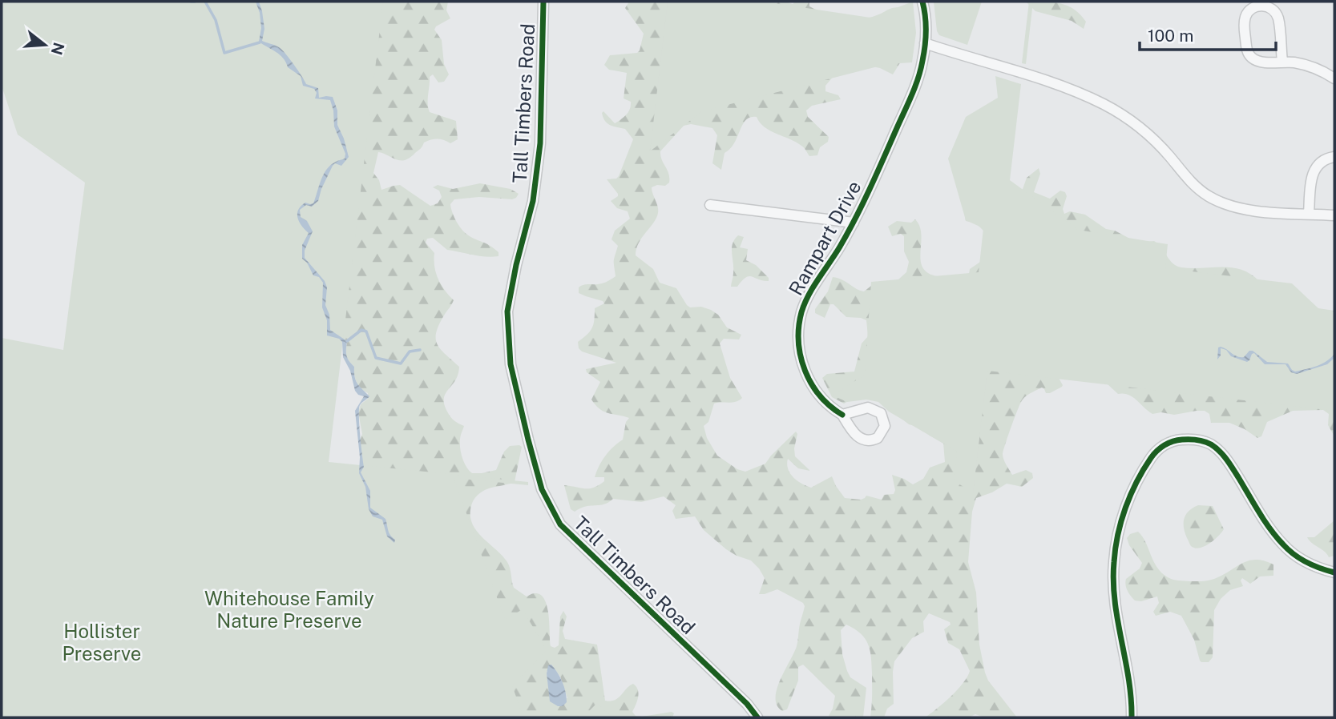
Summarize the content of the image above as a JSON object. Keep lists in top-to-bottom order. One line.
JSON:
{"streets":{"street":["Tall Timbers Road","Rampart Drive"]},"parks":["Whitehouse Family Nature Preserve","Hollister Preserve"],"scale_bar":"100 m","north":"right"}
